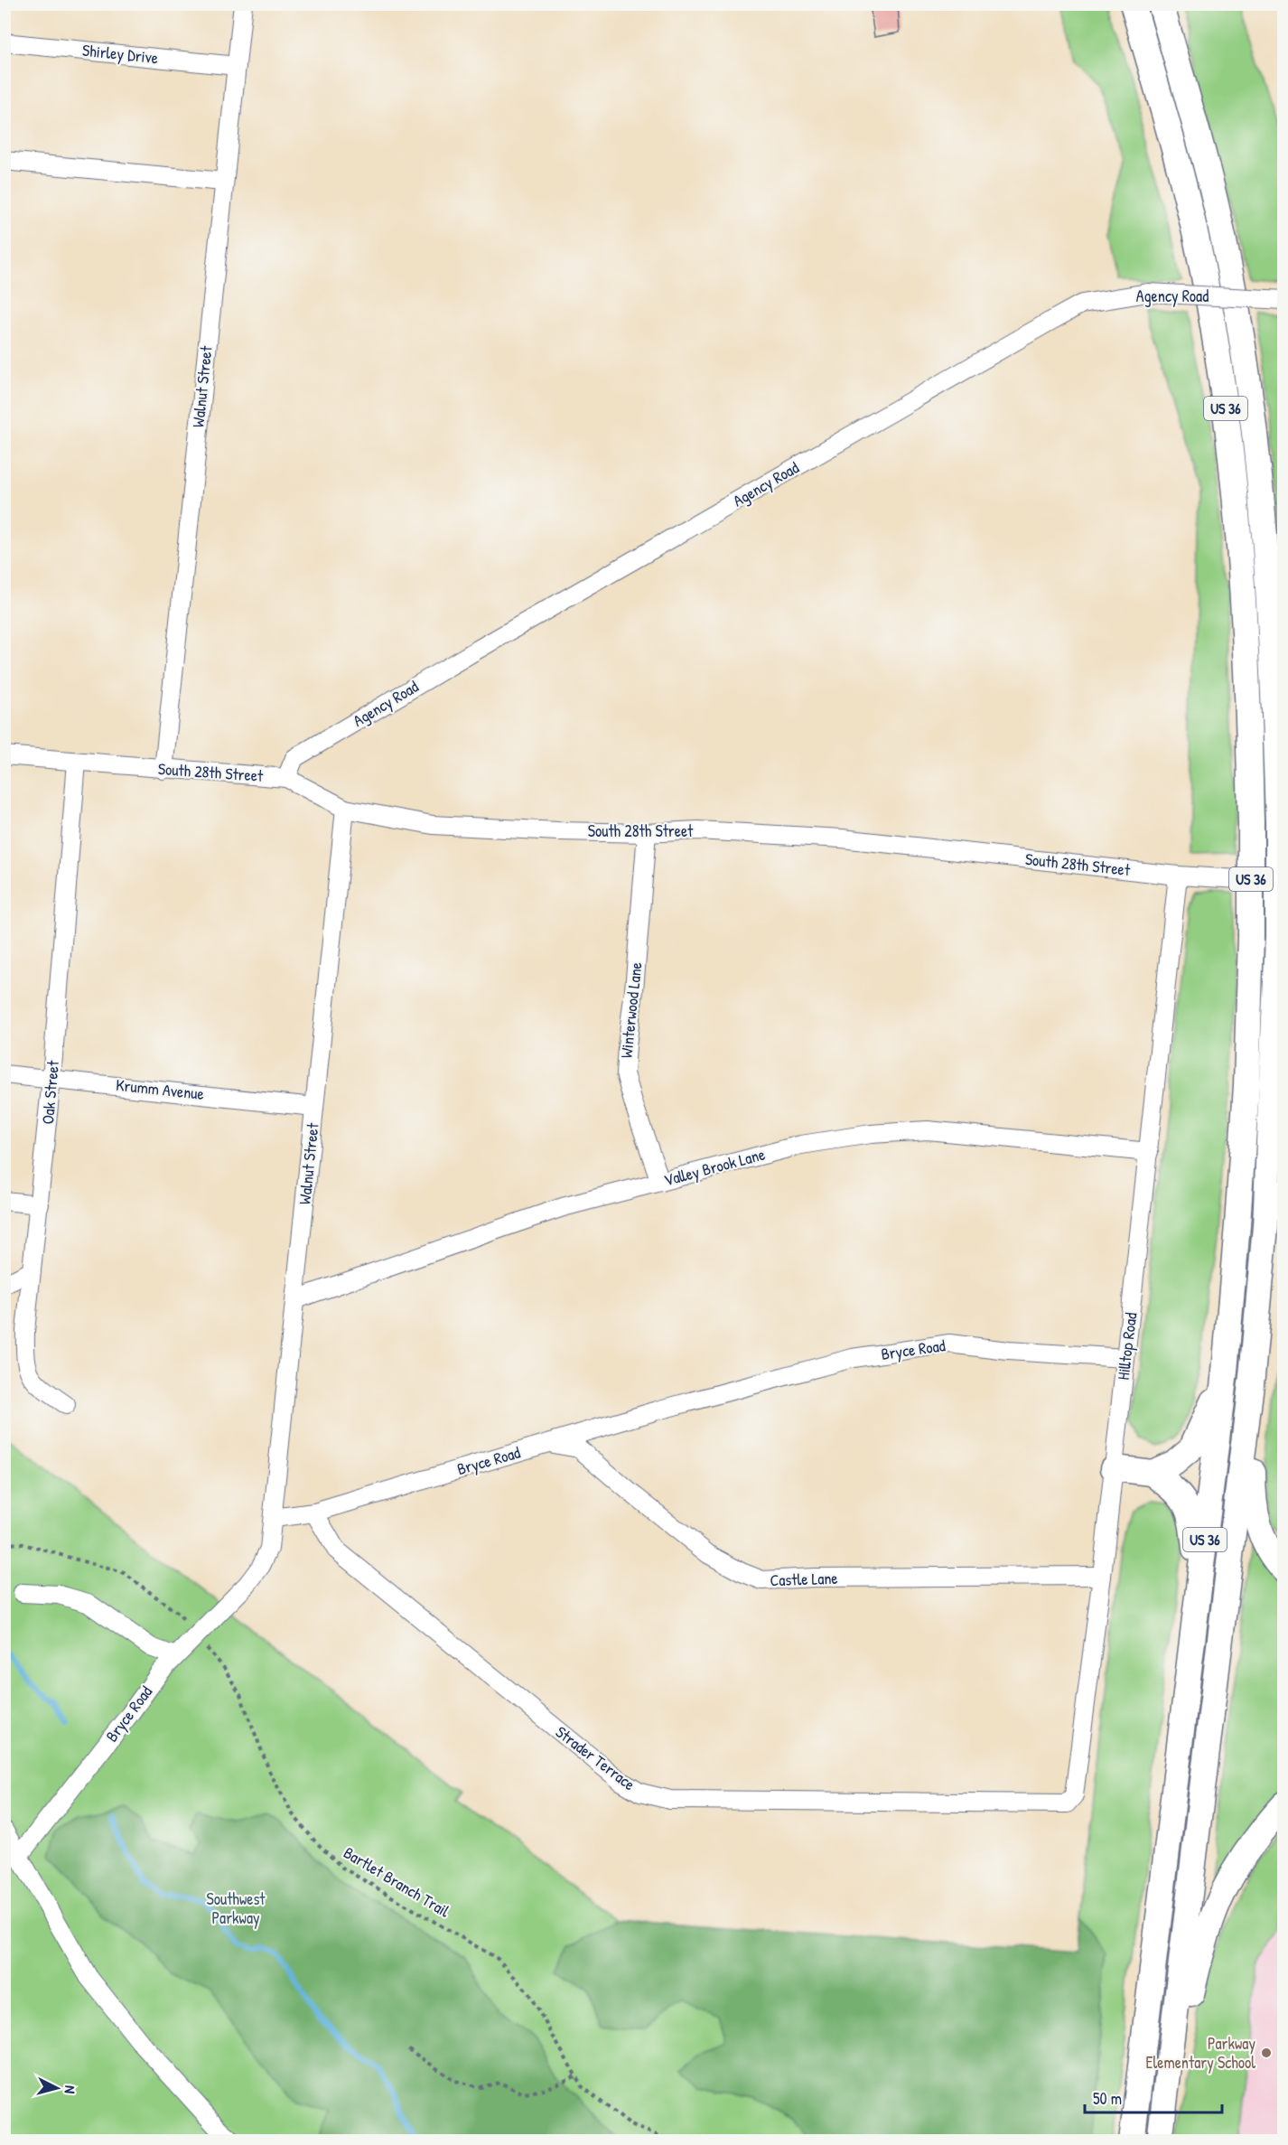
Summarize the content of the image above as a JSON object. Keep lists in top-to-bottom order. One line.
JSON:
{"streets":{"highway":["US 36"],"street":["Shirley Drive","Agency Road","Walnut Street","South 28th Street","Winterwood Lane","Krumm Avenue","Oak Street","Valley Brook Lane","Hilltop Road","Bryce Road","Castle Lane","Strader Terrace"],"path":["Bartlet Branch Trail"]},"crossings":[["Shirley Drive","Walnut Street"],["Agency Road","South 28th Street"],["Walnut Street","South 28th Street"],["Walnut Street","Krumm Avenue"],["Walnut Street","Valley Brook Lane"],["Walnut Street","Bryce Road"],["South 28th Street","Winterwood Lane"],["South 28th Street","Oak Street"],["South 28th Street","Hilltop Road"],["Winterwood Lane","Valley Brook Lane"],["Krumm Avenue","Oak Street"],["Valley Brook Lane","Hilltop Road"],["Hilltop Road","Bryce Road"],["Hilltop Road","Castle Lane"],["Hilltop Road","Strader Terrace"],["Bryce Road","Castle Lane"],["Bryce Road","Strader Terrace"],["Bryce Road","Bartlet Branch Trail"]],"parks":["Southwest Parkway"],"places":["Parkway Elementary School"],"scale_bar":"50 m","north":"right"}
